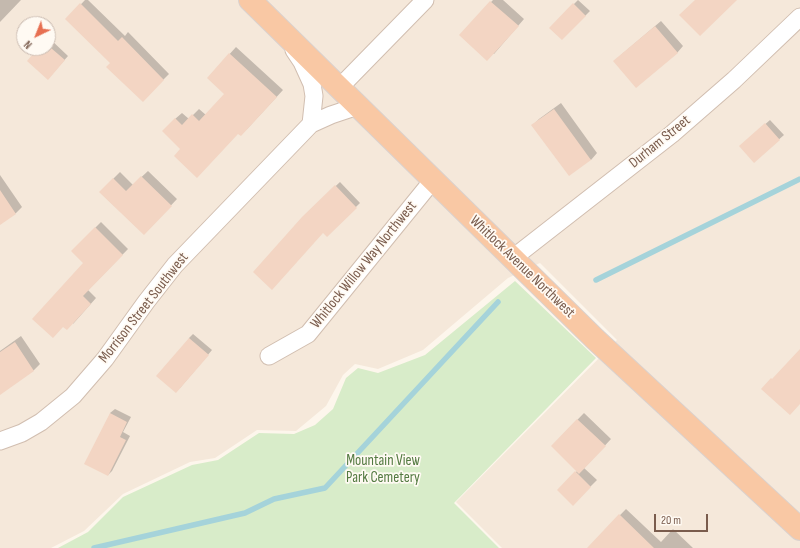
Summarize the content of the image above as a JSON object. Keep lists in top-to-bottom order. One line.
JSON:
{"streets":{"highway":["Whitlock Avenue Northwest"],"street":["Durham Street","Whitlock Willow Way Northwest","Morrison Street Southwest"]},"crossings":[["Durham Street","Whitlock Avenue Northwest"],["Whitlock Willow Way Northwest","Whitlock Avenue Northwest"],["Whitlock Avenue Northwest","Morrison Street Southwest"]],"parks":["Mountain View Park Cemetery"],"scale_bar":"20 m","north":"bottom left"}
